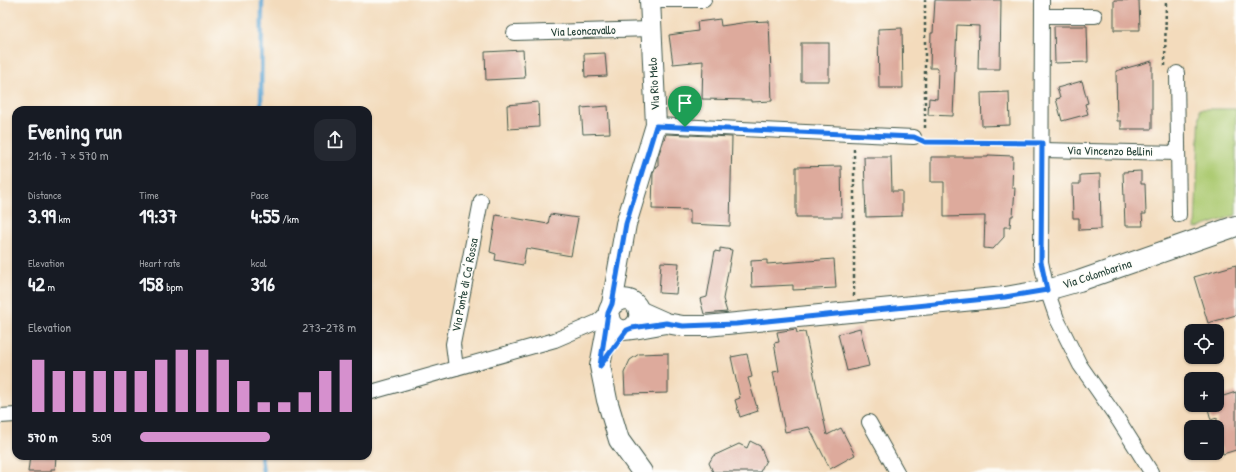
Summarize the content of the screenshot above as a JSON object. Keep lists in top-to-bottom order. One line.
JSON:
{"streets":{"street":["Via Leoncavallo","Via Rio Melo","Via Vincenzo Bellini","Via Colombarina","Via Ponte di Ca' Rossa"]},"crossings":[["Via Leoncavallo","Via Rio Melo"],["Via Rio Melo","Via Colombarina"]],"page":{"heading":["Evening run","21:16 · 7 × 570 m"],"stats":[["Distance","3.99 km"],["Time","19:37"],["Pace","4:55 /km"],["Elevation","42 m"],["Heart rate","158 bpm"],["kcal","316"]],"chart":["Elevation","273–278 m"],"map_buttons":["+","−"],"list":[{"name":"570 m","note":"5:09"}]}}
